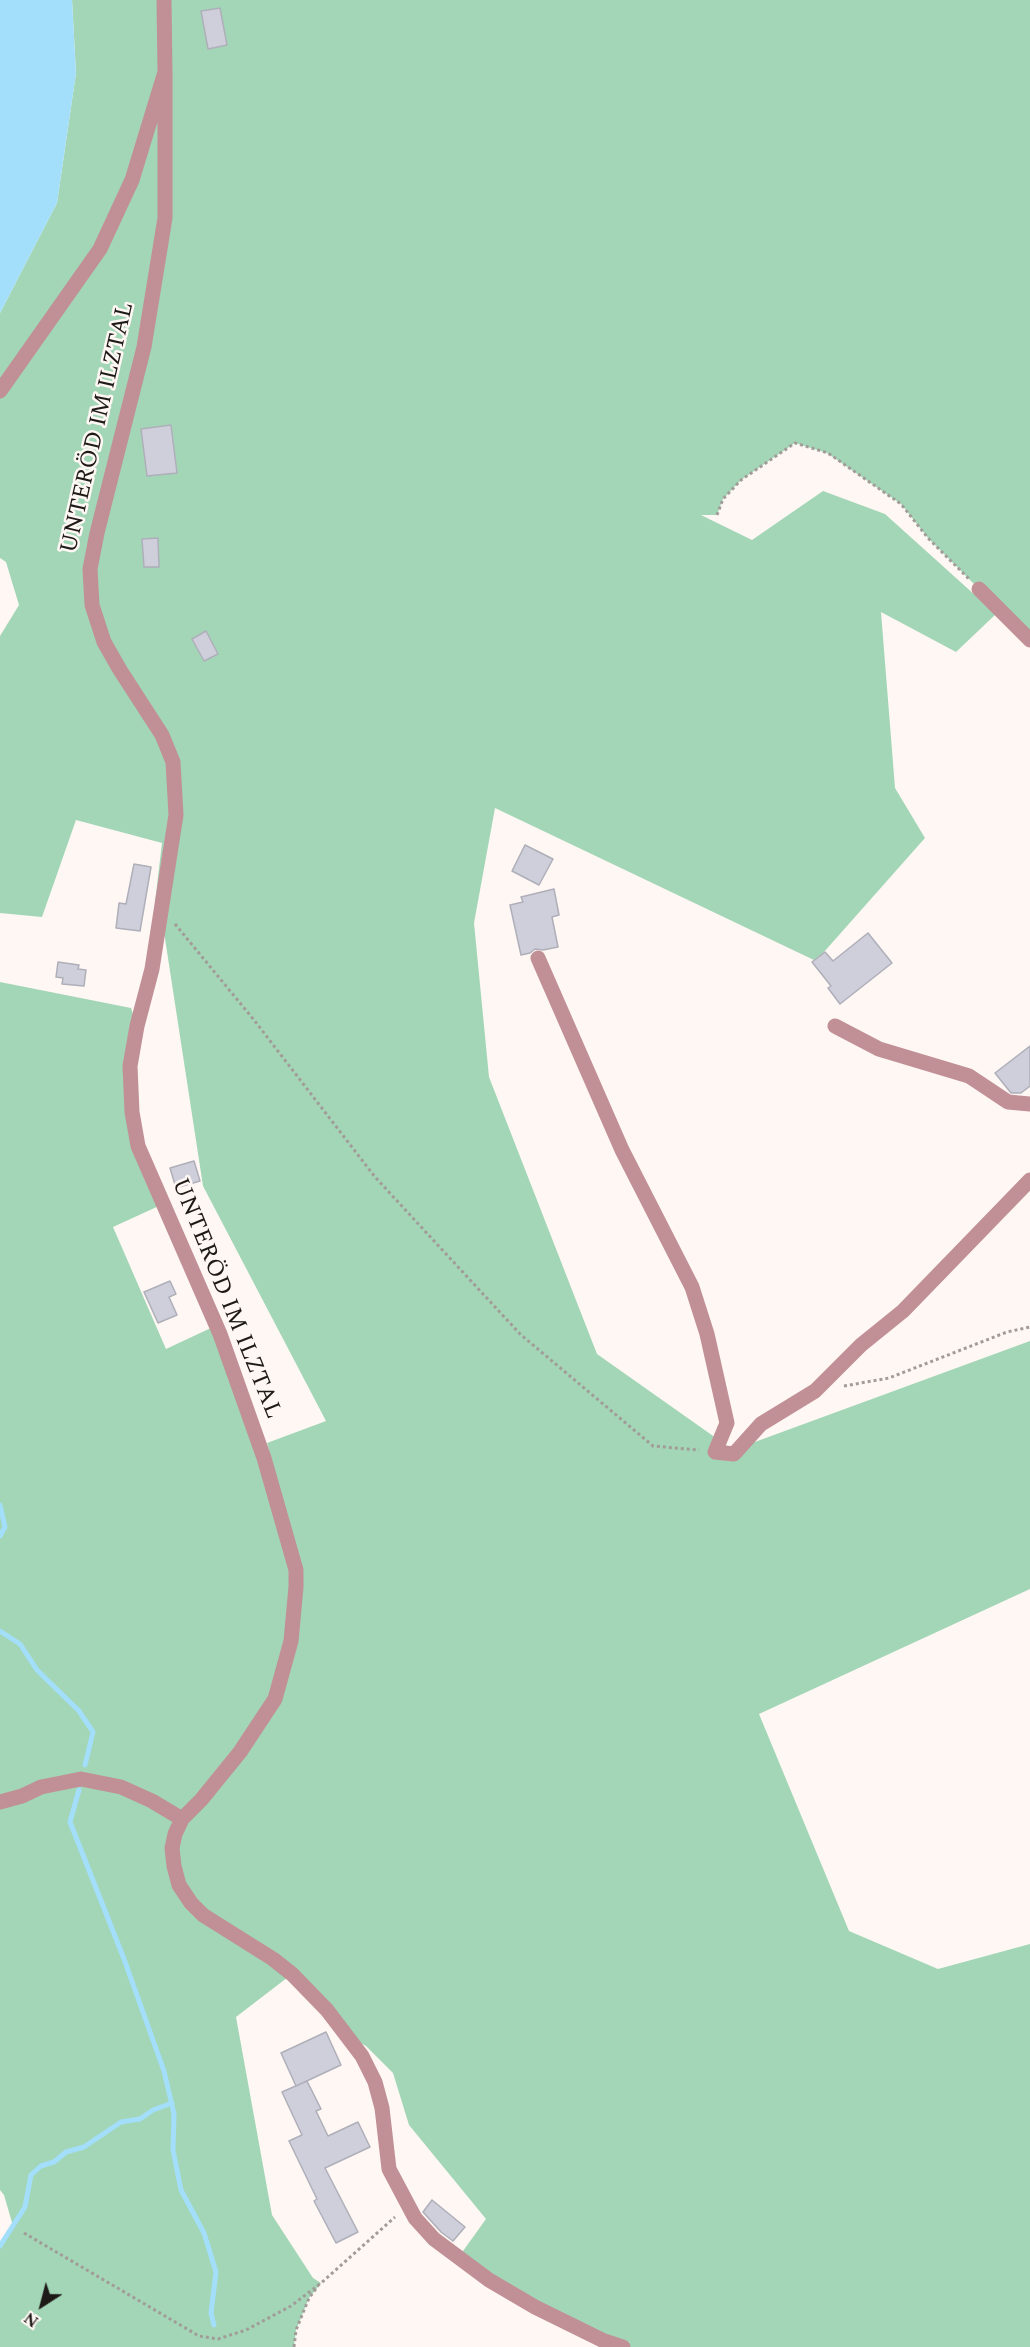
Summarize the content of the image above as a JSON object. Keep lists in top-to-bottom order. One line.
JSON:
{"streets":{"street":["UNTERÖD IM ILZTAL"]},"north":"bottom left"}
